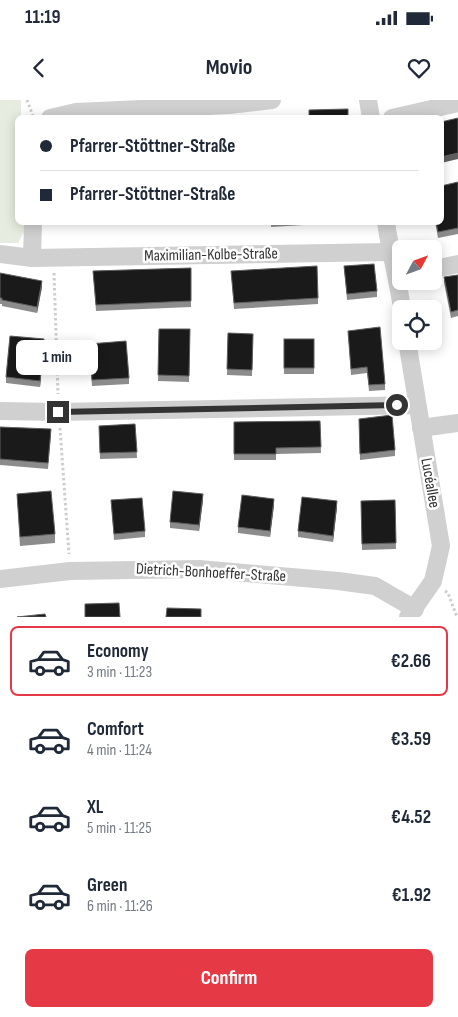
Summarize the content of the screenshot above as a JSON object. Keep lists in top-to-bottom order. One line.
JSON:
{"streets":{"street":["Maximilian-Kolbe-Straße","Lucéallee","Dietrich-Bonhoeffer-Straße"]},"crossings":[["Lucéallee","Dietrich-Bonhoeffer-Straße"]],"north":"top right","page":{"status":"11:19","header":"Movio","banner":["Pfarrer-Stöttner-Straße","Pfarrer-Stöttner-Straße"],"bubble":"1 min","list":[{"name":"Economy","note":"3 min · 11:23","value":"€2.66"},{"name":"Comfort","note":"4 min · 11:24","value":"€3.59"},{"name":"XL","note":"5 min · 11:25","value":"€4.52"},{"name":"Green","note":"6 min · 11:26","value":"€1.92"}],"buttons":"Confirm"}}
